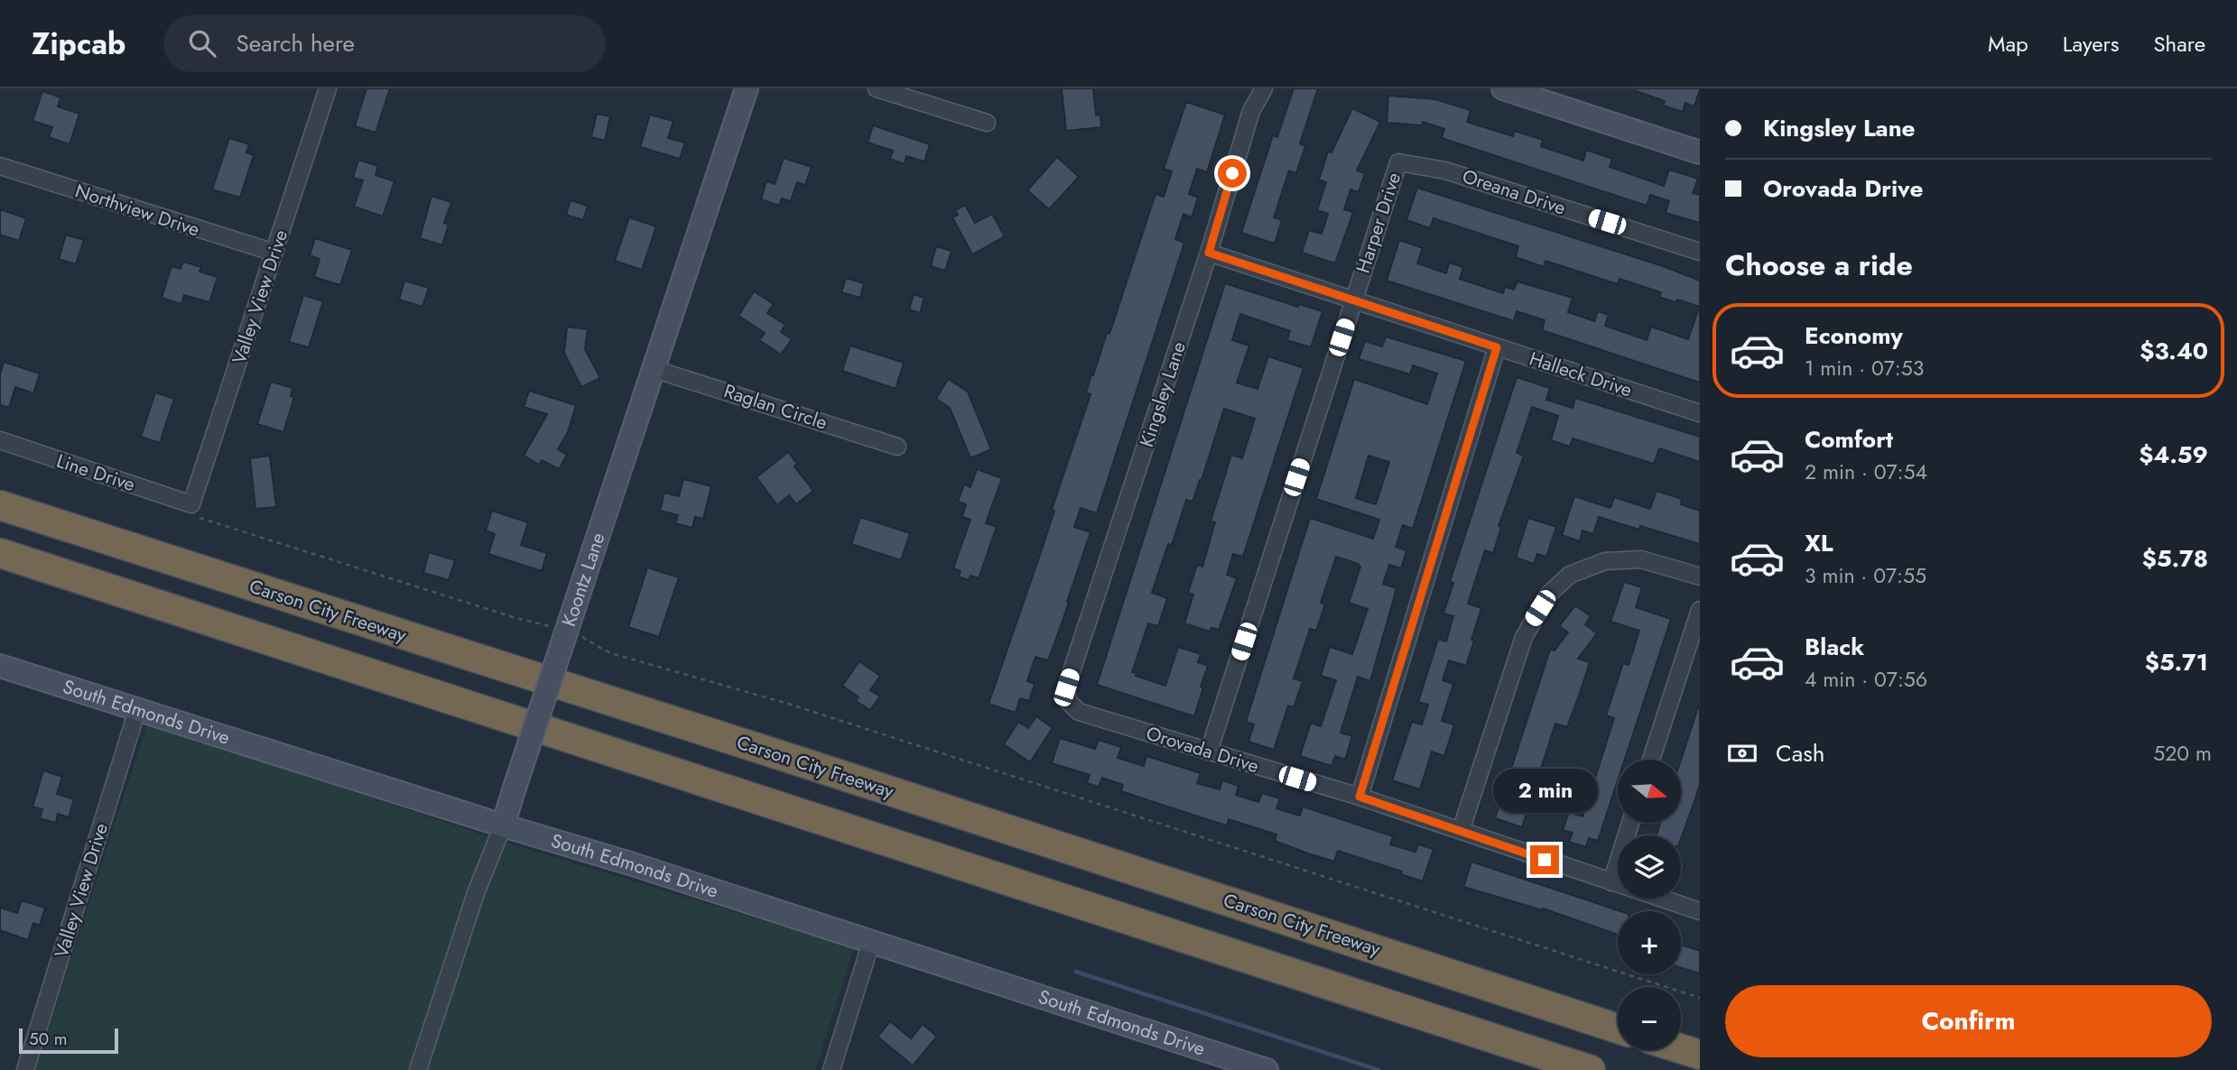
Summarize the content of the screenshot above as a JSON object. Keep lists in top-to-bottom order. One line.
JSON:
{"streets":{"highway":["Carson City Freeway"],"street":["Oreana Drive","Northview Drive","Harper Drive","Valley View Drive","Halleck Drive","Kingsley Lane","Raglan Circle","Line Drive","Koontz Lane","South Edmonds Drive","Orovada Drive"]},"crossings":[["Oreana Drive","Harper Drive"],["Northview Drive","Valley View Drive"],["Harper Drive","Halleck Drive"],["Harper Drive","Orovada Drive"],["Valley View Drive","Line Drive"],["Valley View Drive","South Edmonds Drive"],["Halleck Drive","Kingsley Lane"],["Kingsley Lane","Orovada Drive"],["Raglan Circle","Koontz Lane"],["Koontz Lane","South Edmonds Drive"]],"scale_bar":"50 m","north":"right","page":{"header":"Zipcab","search":"Search here","nav":["Map","Layers","Share"],"banner":["Kingsley Lane","Orovada Drive"],"heading":"Choose a ride","list":[{"name":"Economy","note":"1 min · 07:53","value":"$3.40"},{"name":"Comfort","note":"2 min · 07:54","value":"$4.59"},{"name":"XL","note":"3 min · 07:55","value":"$5.78"},{"name":"Black","note":"4 min · 07:56","value":"$5.71"}],"pay":["Cash","520 m"],"map_buttons":["+","−"],"bubble":"2 min","buttons":"Confirm","scale":"50 m"}}
